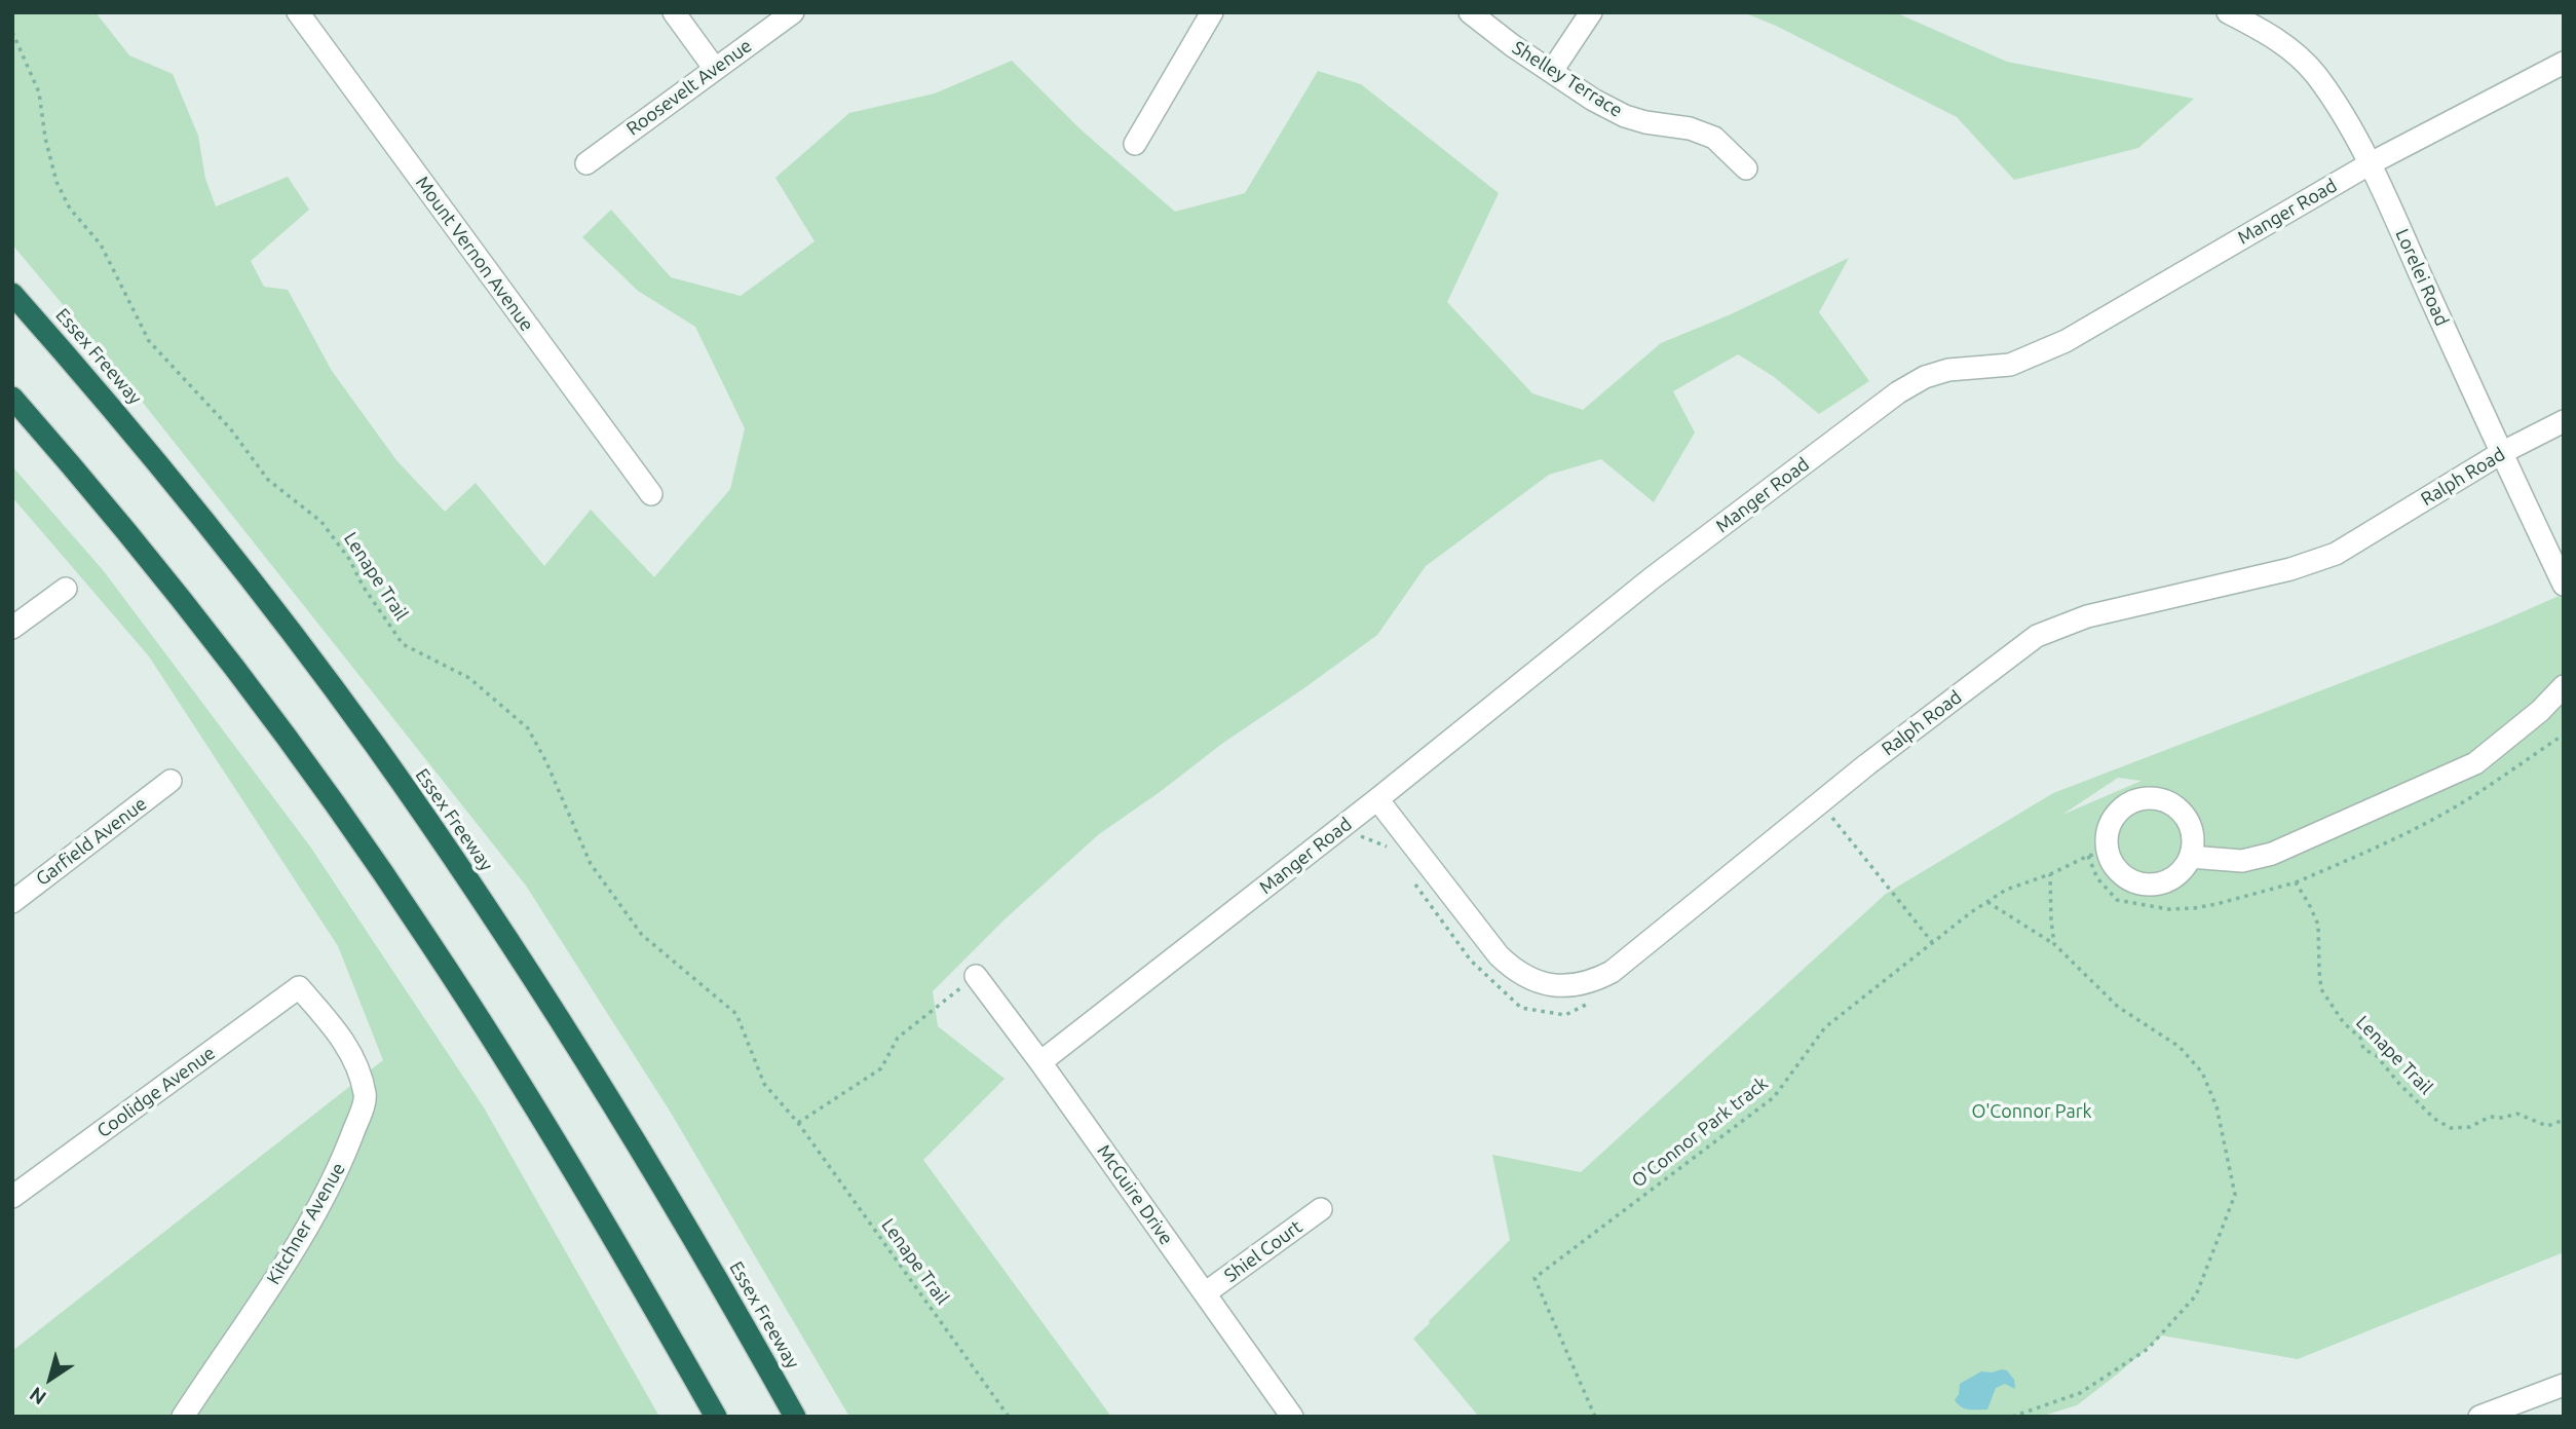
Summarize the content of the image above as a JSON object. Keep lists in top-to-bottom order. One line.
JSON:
{"streets":{"highway":["Essex Freeway"],"street":["Shelley Terrace","Roosevelt Avenue","Manger Road","Mount Vernon Avenue","Lorelei Road","Ralph Road","Garfield Avenue","Coolidge Avenue","McGuire Drive","Kitchner Avenue","Shiel Court"],"path":["Lenape Trail","O'Connor Park track"]},"crossings":[["Manger Road","Lorelei Road"],["Manger Road","Ralph Road"],["Manger Road","McGuire Drive"],["Lorelei Road","Ralph Road"],["Coolidge Avenue","Kitchner Avenue"],["McGuire Drive","Shiel Court"]],"parks":["O'Connor Park"],"north":"bottom left"}
